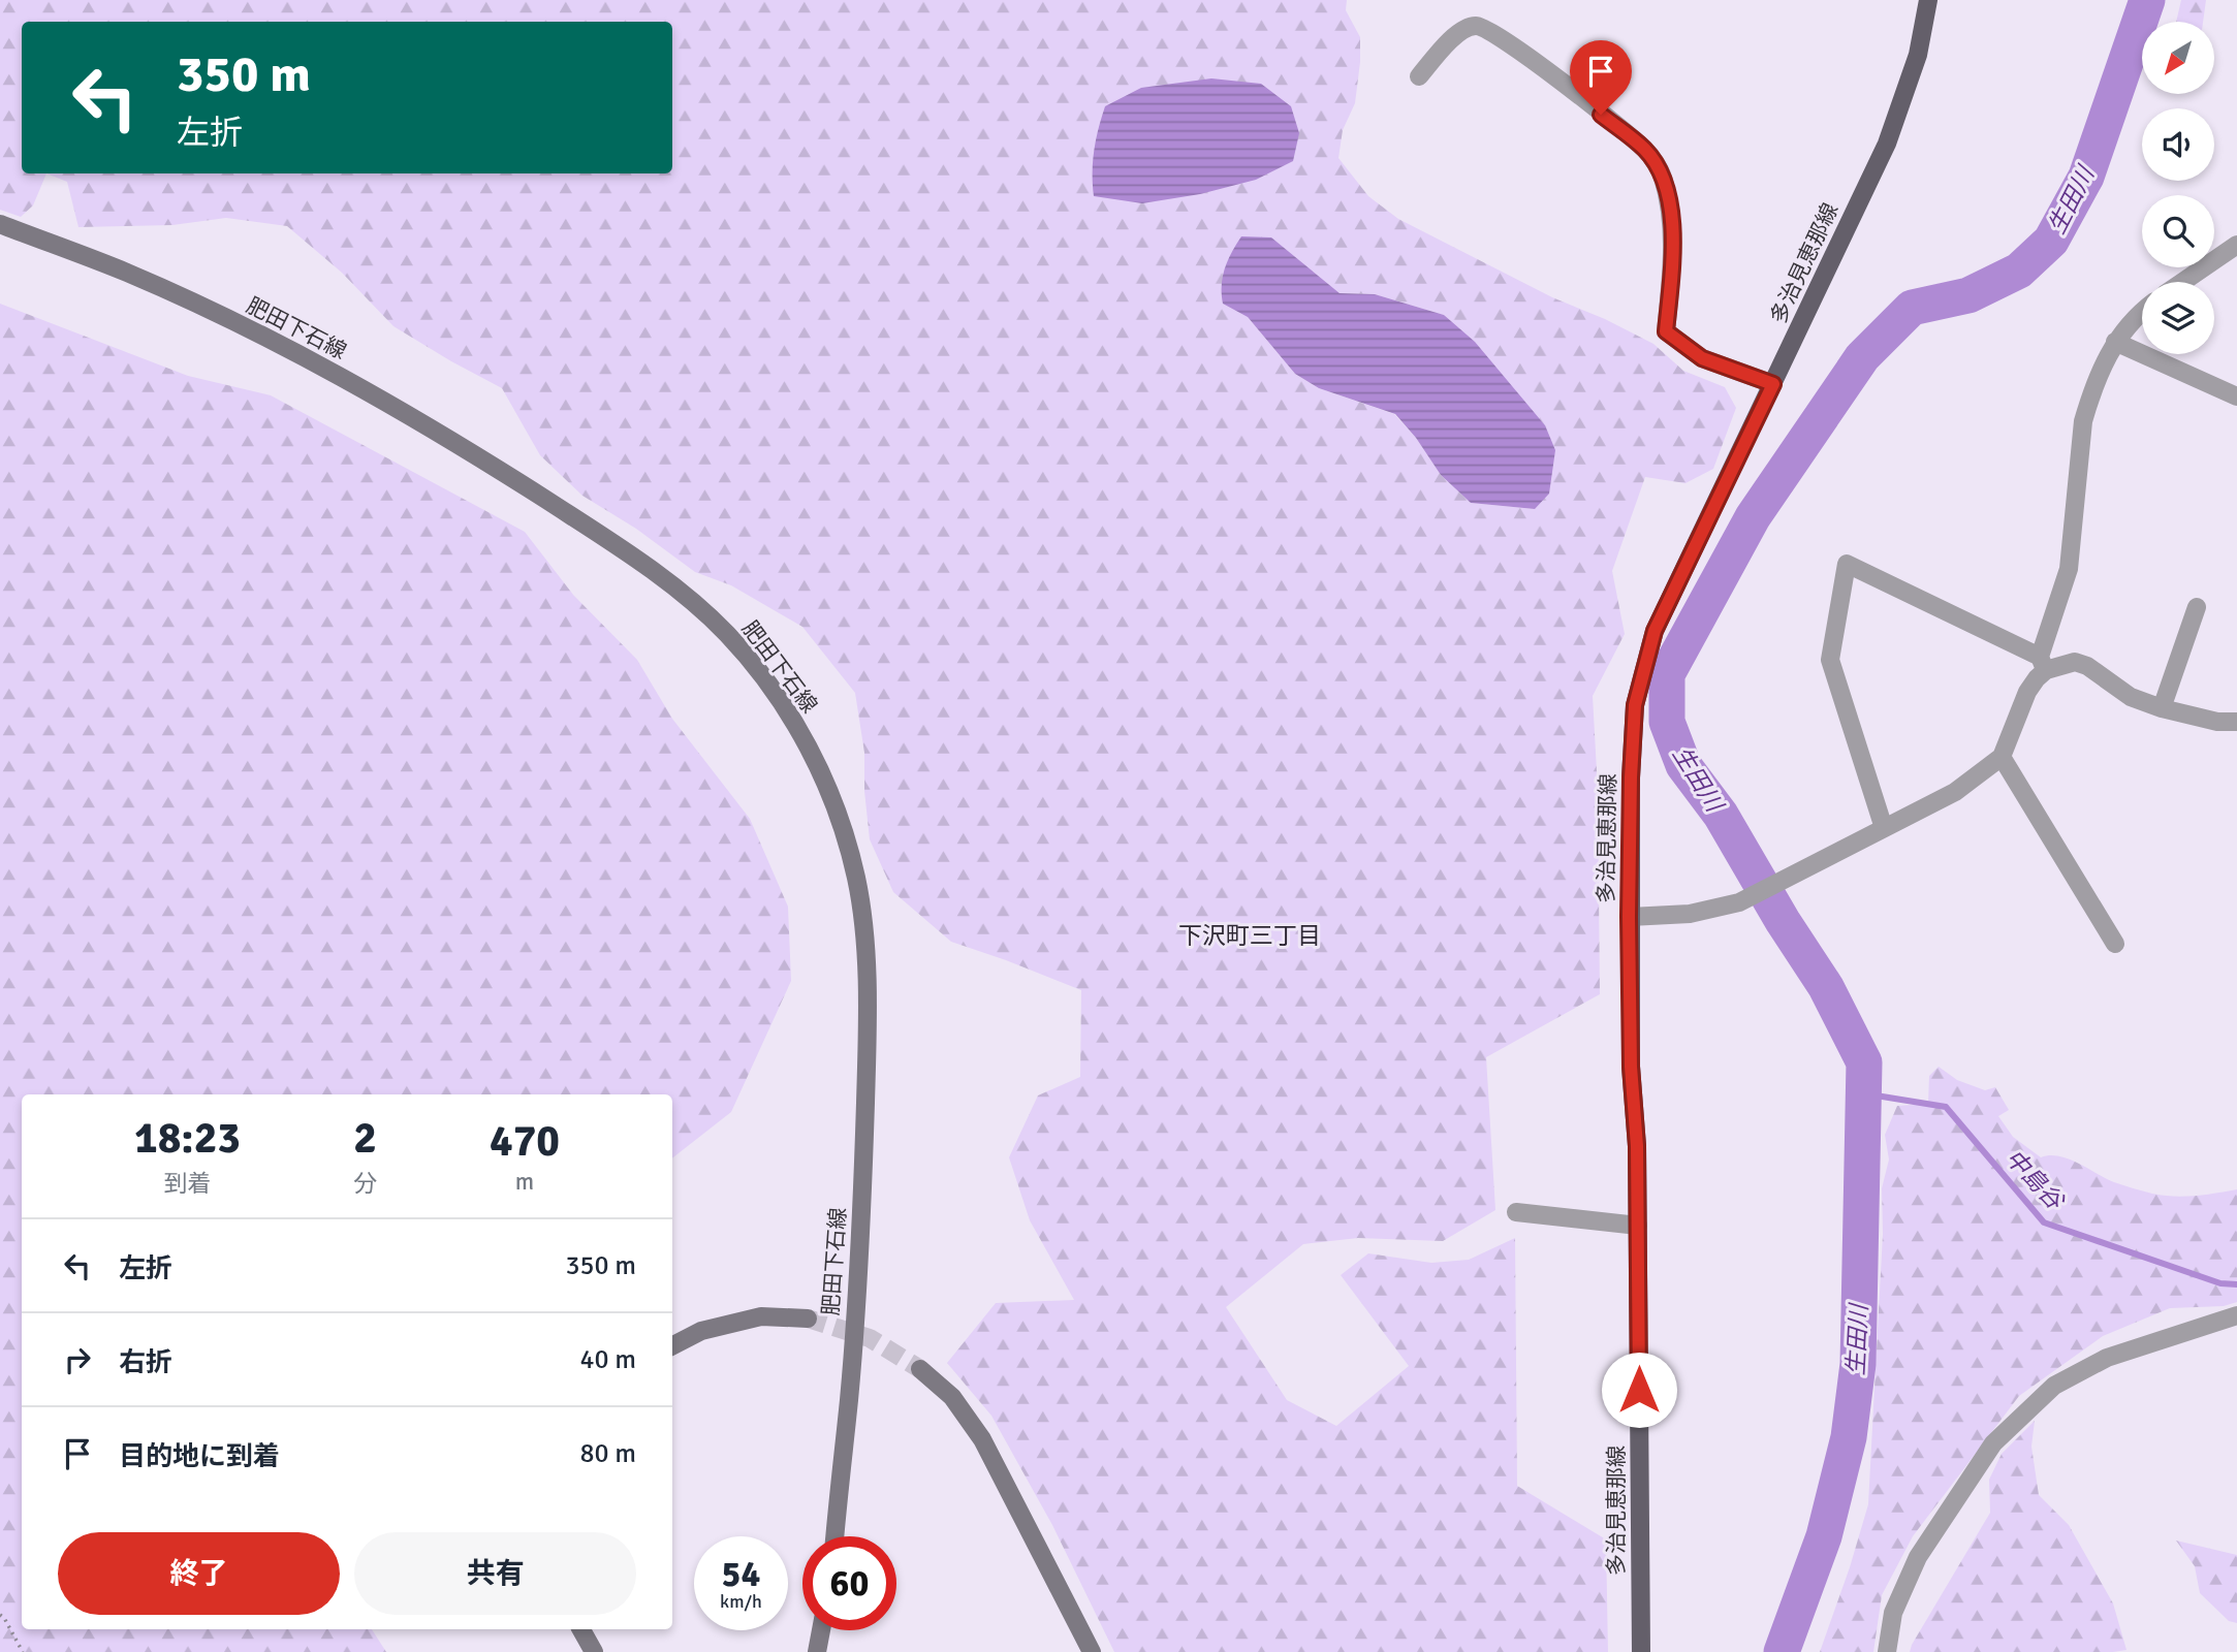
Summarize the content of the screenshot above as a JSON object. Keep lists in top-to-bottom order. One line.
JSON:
{"streets":{"main road":["多治見恵那線","肥田下石線"]},"districts":["下沢町三丁目"],"water":["生田川","中島谷"],"north":"bottom left","page":{"turn":["350 m","左折"],"eta":["18:23","到着","2","分","470","m"],"list":[{"name":"左折","value":"350 m"},{"name":"右折","value":"40 m"},{"name":"目的地に到着","value":"80 m"}],"buttons":["終了","共有"],"speed":"54 km/h","limit":"60"}}
